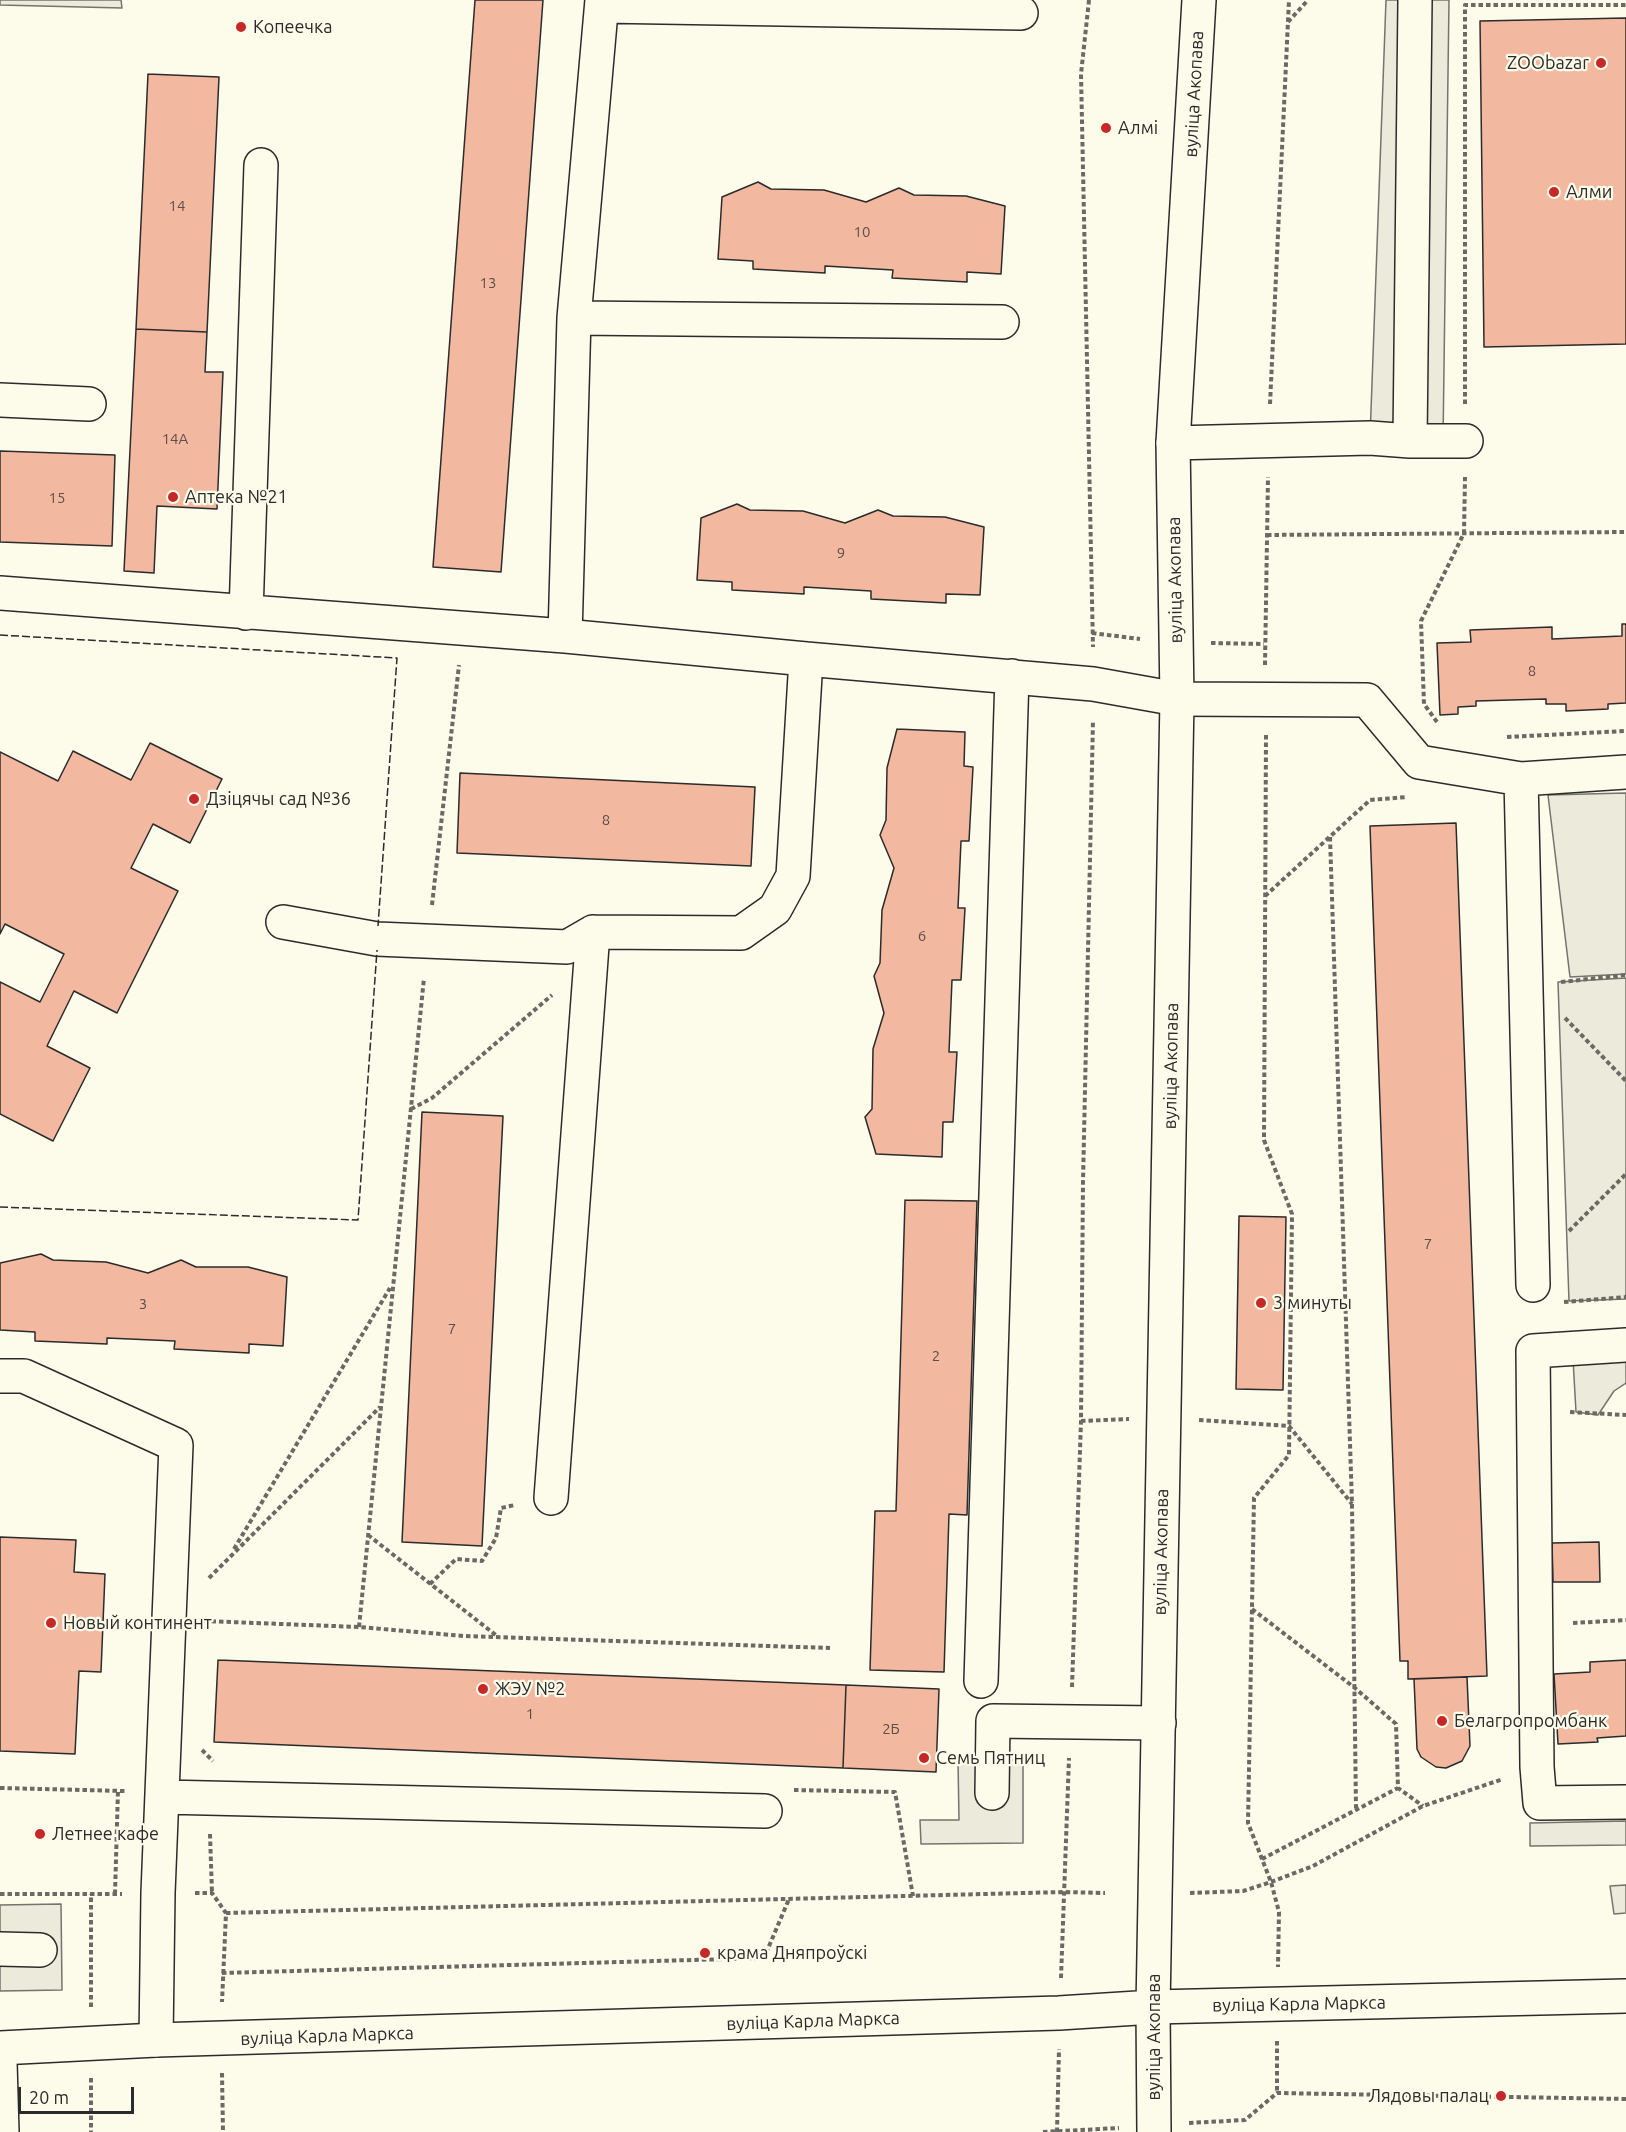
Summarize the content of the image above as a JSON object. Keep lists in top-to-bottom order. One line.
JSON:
{"streets":{"main road":["вуліца Акопава","вуліца Карла Маркса"]},"crossings":[["вуліца Акопава","вуліца Карла Маркса"]],"places":["Копеечка","ZOObazar","Алмі","Алми","Аптека №21","Дзіцячы сад №36","3 минуты","Новый континент","ЖЭУ №2","Белагропромбанк","Семь Пятниц","Летнее кафе","крама Дняпроўскі","Лядовы палац"],"house_numbers":["14","10","13","14А","15","9","8","8","6","7","3","7","2","1","2Б"],"scale_bar":"20 m"}
